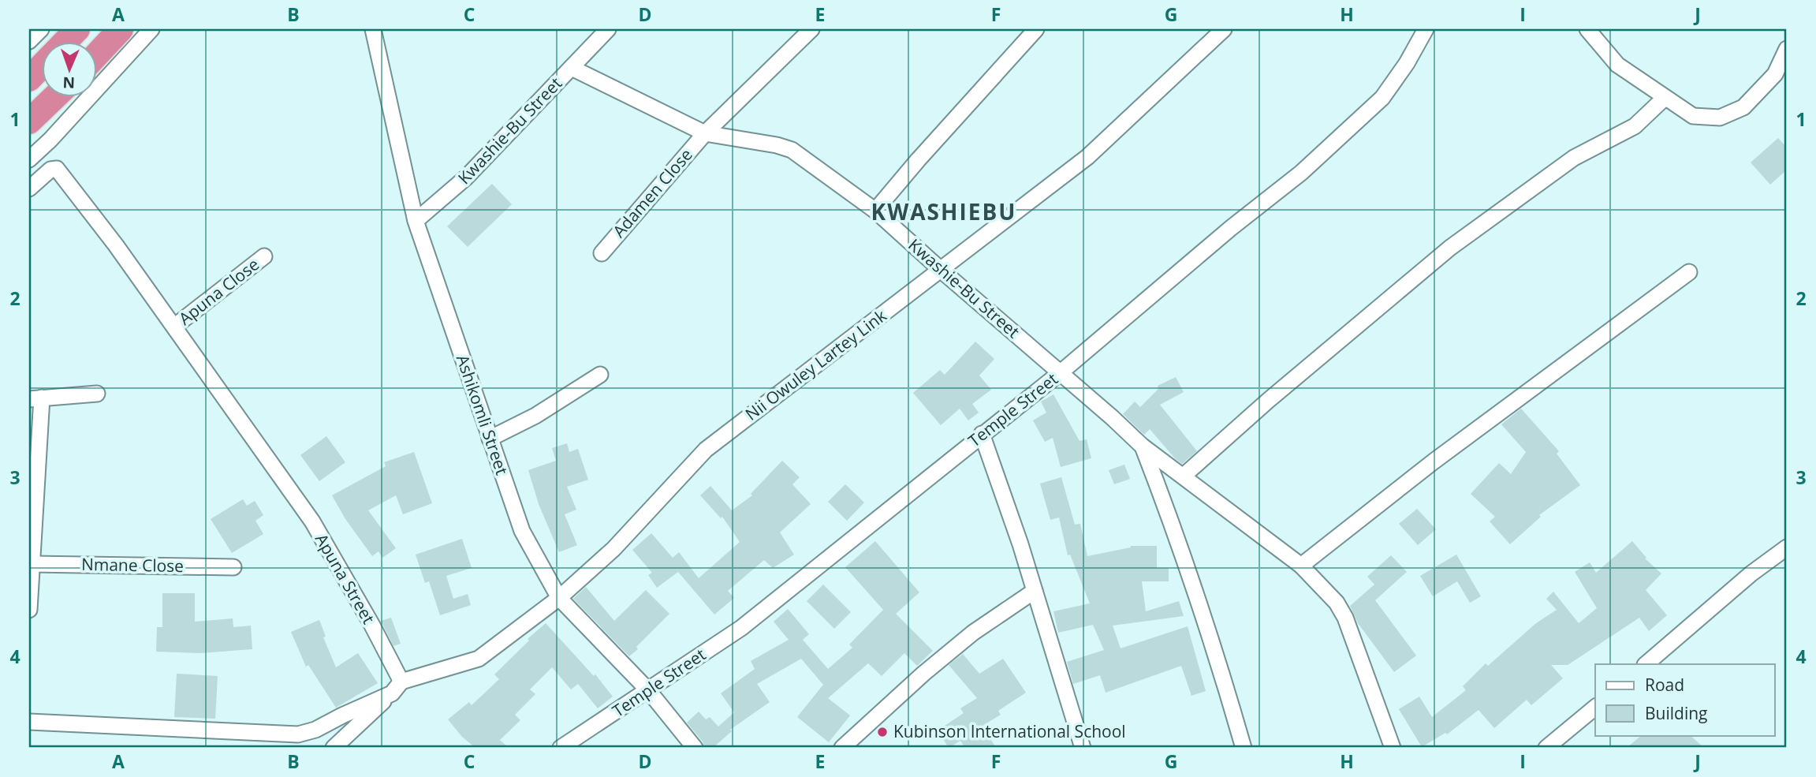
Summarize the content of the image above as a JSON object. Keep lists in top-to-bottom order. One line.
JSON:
{"streets":{"street":["Kwashie-Bu Street","Adamen Close","Apuna Close","Nii Owuley Lartey Link","Temple Street","Ashikomli Street","Nmane Close","Apuna Street"]},"crossings":[["Kwashie-Bu Street","Adamen Close"],["Kwashie-Bu Street","Nii Owuley Lartey Link"],["Kwashie-Bu Street","Temple Street"],["Kwashie-Bu Street","Ashikomli Street"],["Apuna Close","Apuna Street"],["Nii Owuley Lartey Link","Ashikomli Street"],["Nii Owuley Lartey Link","Apuna Street"],["Temple Street","Ashikomli Street"]],"districts":["KWASHIEBU"],"places":["Kubinson International School"],"legend":["Road","Building"],"north":"bottom","grid":{"columns":["A","B","C","D","E","F","G","H","I","J"],"rows":["1","2","3","4"]}}
